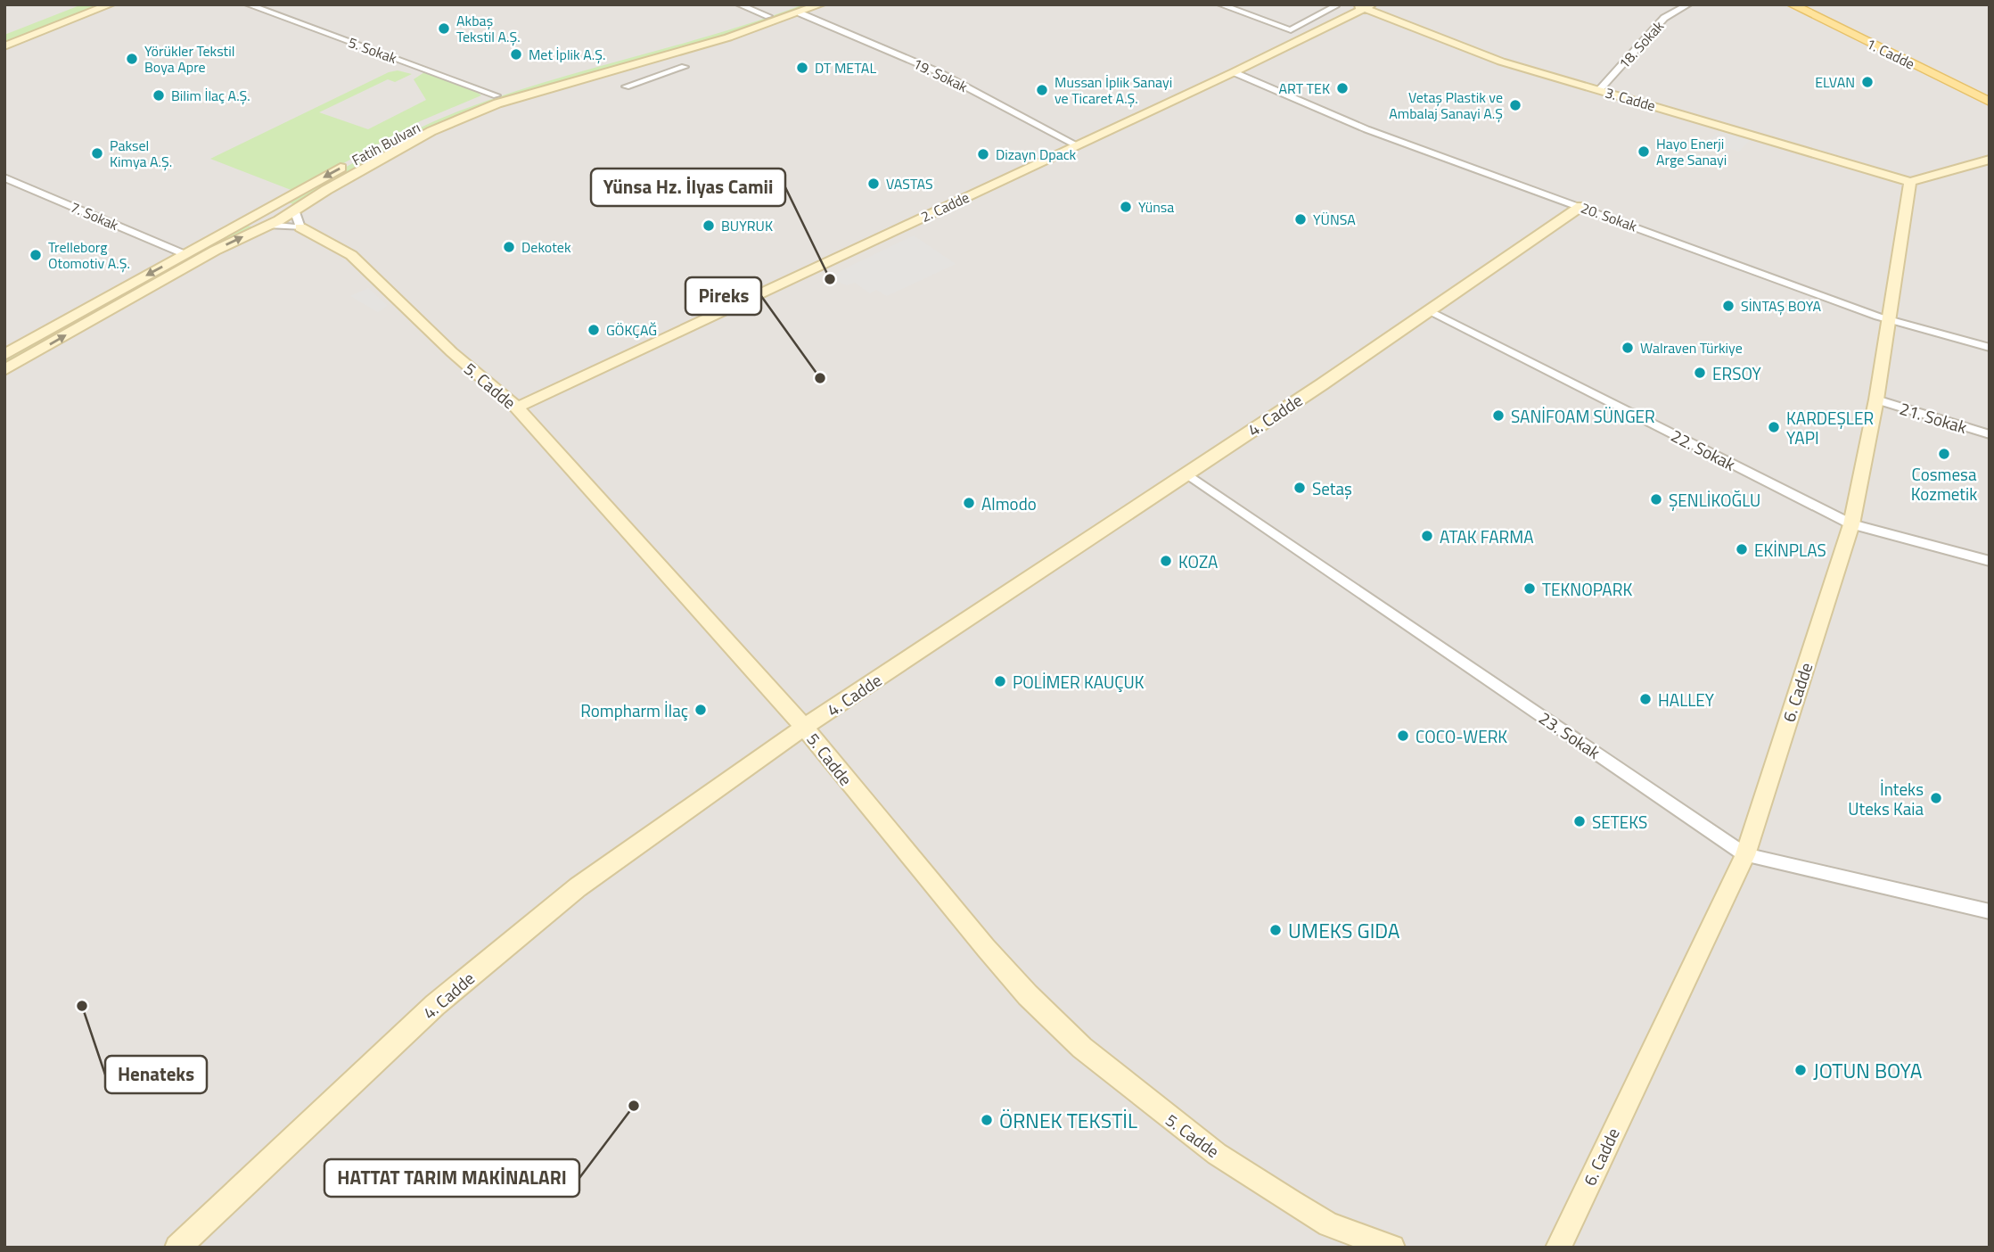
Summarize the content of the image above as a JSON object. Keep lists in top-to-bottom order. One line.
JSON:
{"streets":{"main road":["1. Cadde"],"street":["18. Sokak","5. Sokak","19. Sokak","3. Cadde","Fatih Bulvarı","2. Cadde","7. Sokak","20. Sokak","5. Cadde","4. Cadde","21. Sokak","22. Sokak","6. Cadde","23. Sokak"]},"crossings":[["18. Sokak","3. Cadde"],["5. Sokak","Fatih Bulvarı"],["19. Sokak","Fatih Bulvarı"],["19. Sokak","2. Cadde"],["3. Cadde","2. Cadde"],["3. Cadde","6. Cadde"],["Fatih Bulvarı","7. Sokak"],["2. Cadde","20. Sokak"],["2. Cadde","5. Cadde"],["20. Sokak","4. Cadde"],["20. Sokak","6. Cadde"],["5. Cadde","4. Cadde"],["4. Cadde","22. Sokak"],["4. Cadde","23. Sokak"],["21. Sokak","6. Cadde"],["22. Sokak","6. Cadde"],["6. Cadde","23. Sokak"]],"places":["Akbaş Tekstil A.Ş.","Met İplik A.Ş.","Yörükler Tekstil Boya Apre","DT METAL","ELVAN","ART TEK","Mussan İplik Sanayi ve Ticaret A.Ş.","Bilim İlaç A.Ş.","Vetaş Plastik ve Ambalaj Sanayi A.Ş","Hayo Enerji Arge Sanayi","Paksel Kimya A.Ş.","Dizayn Dpack","VASTAS","Yünsa","YÜNSA","BUYRUK","Dekotek","Trelleborg Otomotiv A.Ş.","Yünsa Hz. İlyas Camii","SİNTAŞ BOYA","GÖKÇAĞ","Walraven Türkiye","ERSOY","Pireks","SANİFOAM SÜNGER","KARDEŞLER YAPI","Cosmesa Kozmetik","Setaş","ŞENLİKOĞLU","Almodo","ATAK FARMA","EKİNPLAS","KOZA","TEKNOPARK","POLİMER KAUÇUK","HALLEY","Rompharm İlaç","COCO-WERK","İnteks Uteks Kaia","SETEKS","UMEKS GIDA","Henateks","JOTUN BOYA","HATTAT TARIM MAKİNALARI","ÖRNEK TEKSTİL"]}
